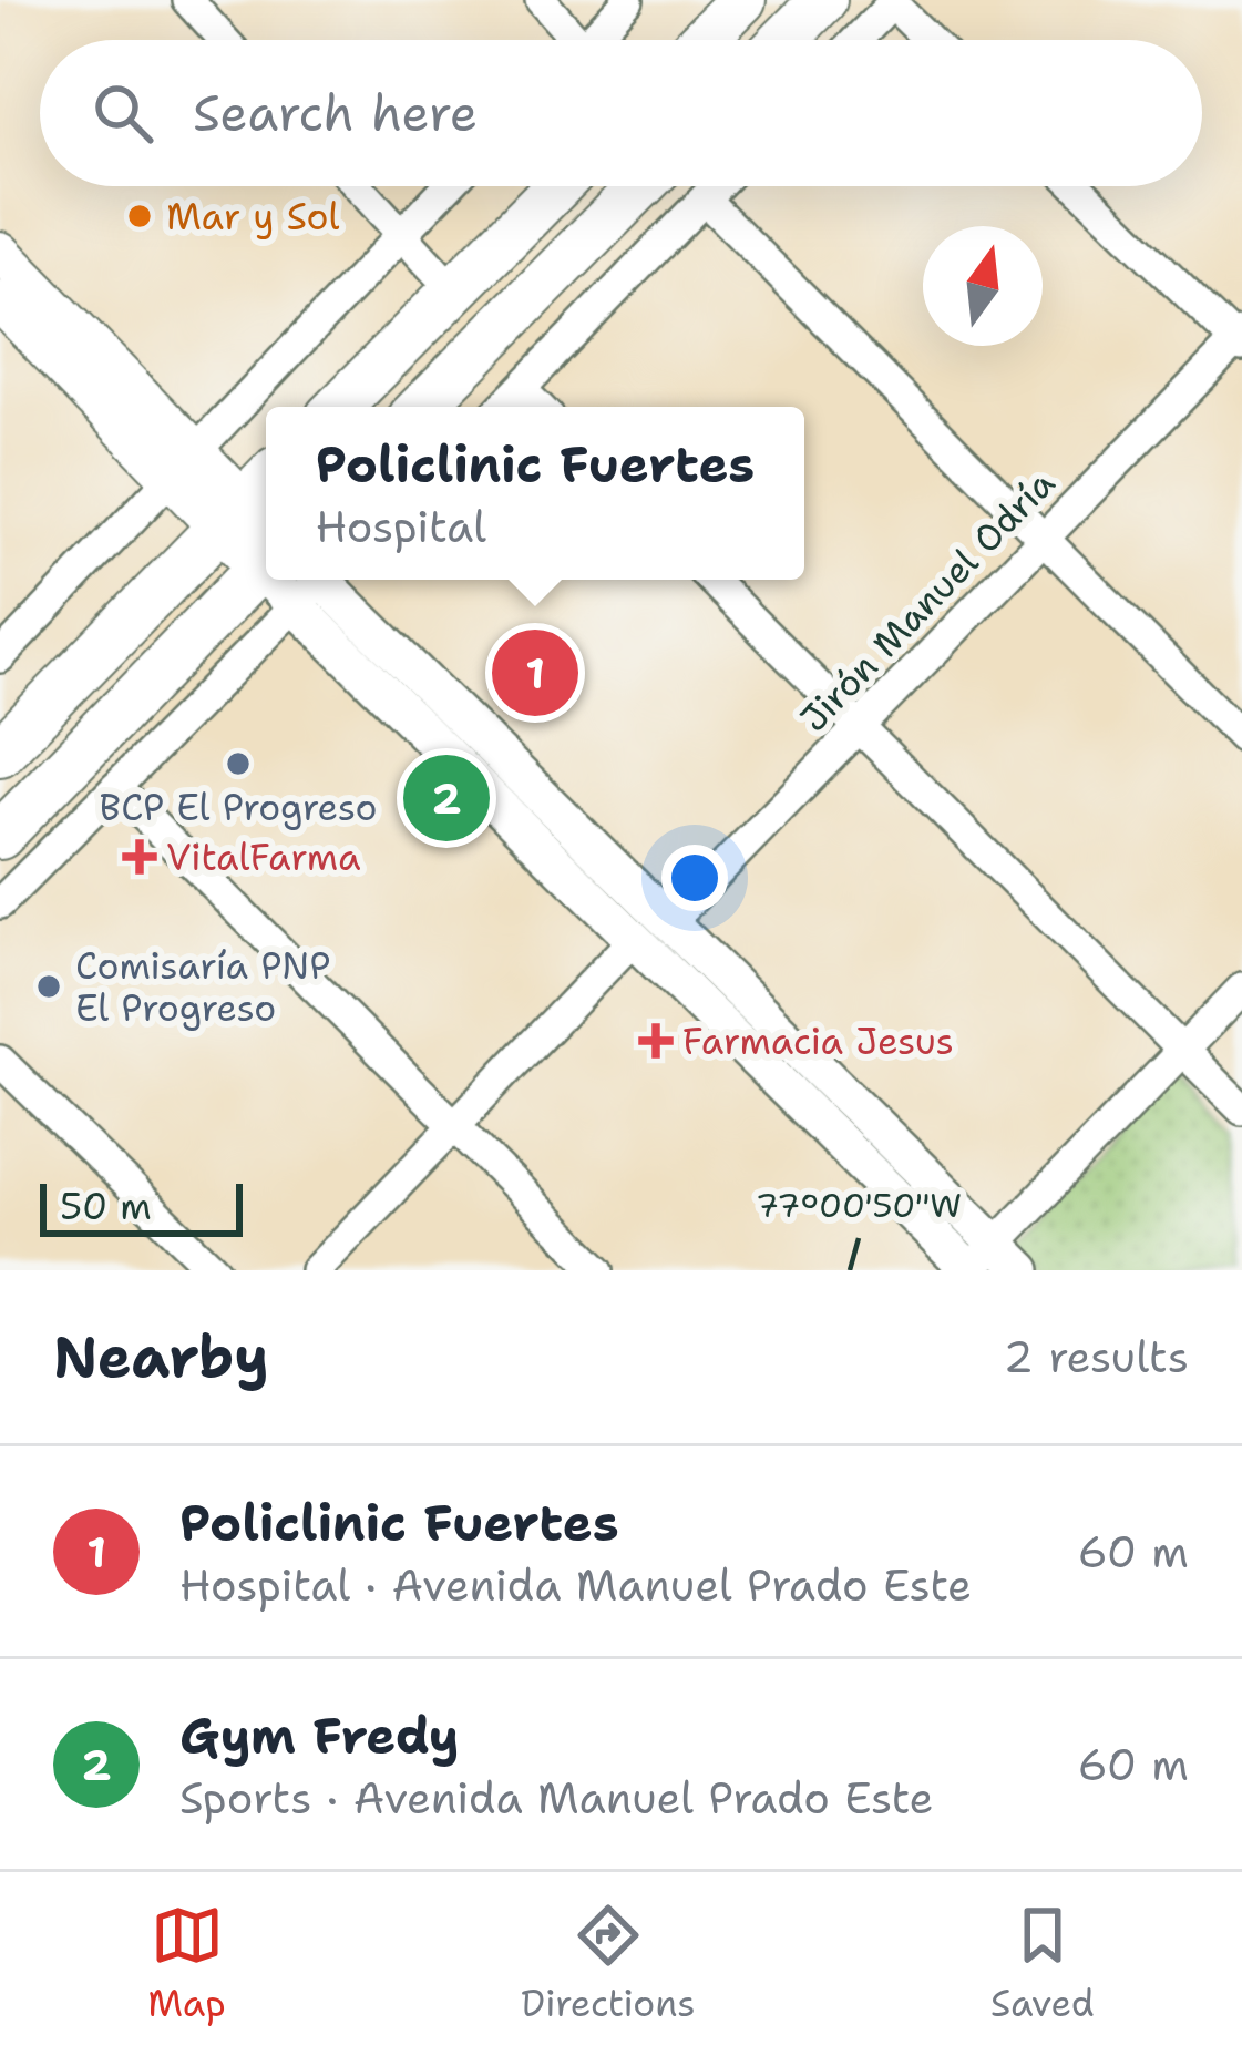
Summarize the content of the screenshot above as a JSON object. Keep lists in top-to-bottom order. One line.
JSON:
{"streets":{"street":["Jirón Manuel Odría"]},"places":{"other":["Mar y Sol","BCP El Progreso","Comisaría PNP El Progreso"],"health":["VitalFarma","Farmacia Jesus"]},"scale_bar":"50 m","north":"top","page":{"search":"Search here","popup":["Policlinic Fuertes","Hospital"],"pins":["1","2"],"scale":"50 m","heading":["Nearby","2 results"],"list":[{"mark":"1","name":"Policlinic Fuertes","note":"Hospital · Avenida Manuel Prado Este","value":"60 m"},{"mark":"2","name":"Gym Fredy","note":"Sports · Avenida Manuel Prado Este","value":"60 m"}],"nav":["Map","Directions","Saved"]},"coordinates":["77°00'50\"W"]}
